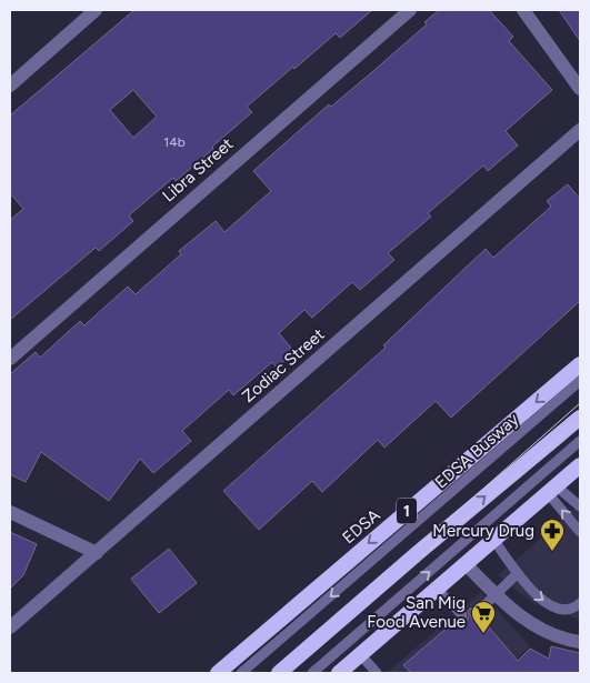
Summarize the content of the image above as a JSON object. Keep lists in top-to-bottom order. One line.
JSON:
{"streets":{"highway":["1","EDSA"],"street":["Libra Street","Zodiac Street"],"lane":["EDSA Busway"]},"crossings":[["1","EDSA"]],"places":{"pharmacy":["Mercury Drug"],"supermarket":["San Mig Food Avenue"]},"house_numbers":["14b"]}
